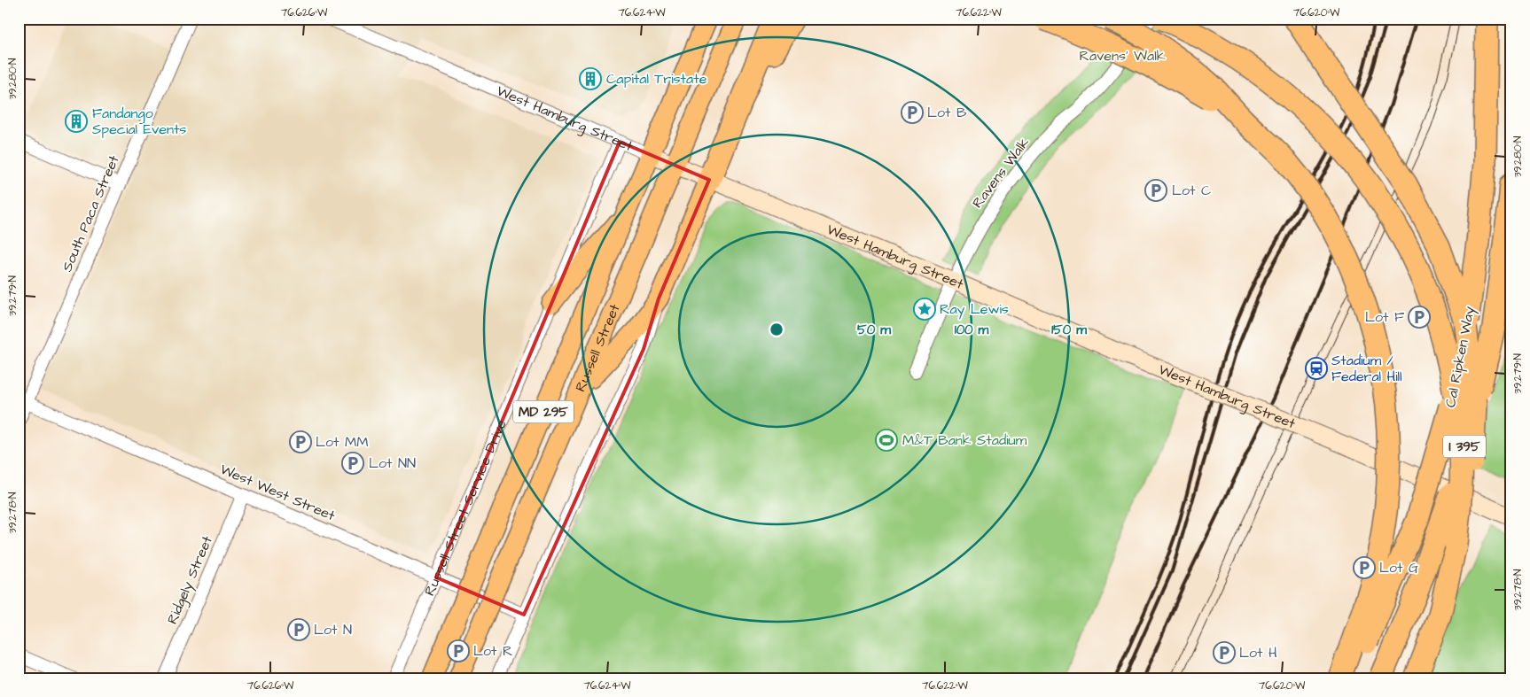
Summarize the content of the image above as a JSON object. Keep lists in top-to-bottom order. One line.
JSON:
{"streets":{"highway":["Cal Ripken Way","I 395"],"main road":["Russell Street","MD 295"],"street":["West Hamburg Street","Ravens Walk","South Paca Street","West West Street","Russell Street Service Drive","Ridgely Street"]},"crossings":[["West Hamburg Street","Ravens Walk"],["West Hamburg Street","Russell Street"],["West Hamburg Street","Russell Street Service Drive"],["South Paca Street","West West Street"],["West West Street","Russell Street Service Drive"],["West West Street","Ridgely Street"]],"parks":["Ravens' Walk"],"places":{"building":["Capital Tristate","Fandango Special Events"],"parking":["Lot B","Lot C","Lot F","Lot MM","Lot NN","Lot G","Lot N","Lot R","Lot H"],"place":["Ray Lewis"],"station":["Stadium / Federal Hill"],"sports":["M&T Bank Stadium"]},"coordinates":["76.626°W","76.624°W","76.622°W","76.620°W","39.280°N","39.279°N","39.278°N"],"rings":["50 m","100 m","150 m"]}
